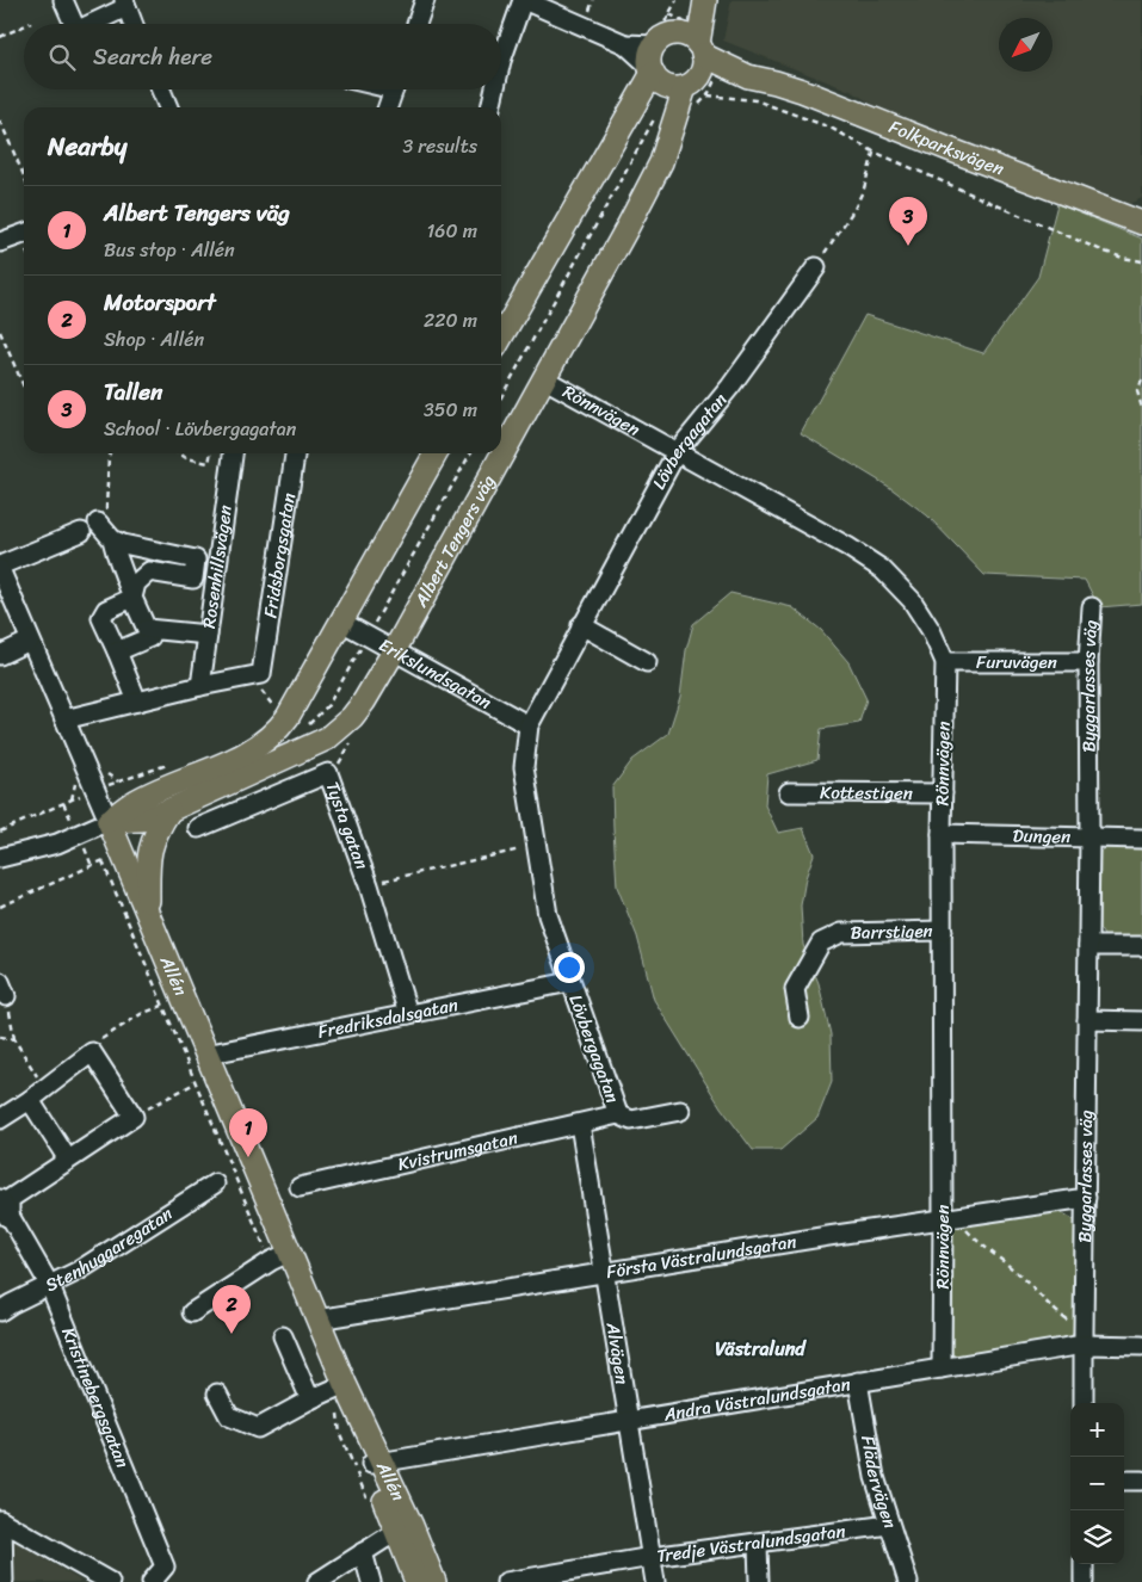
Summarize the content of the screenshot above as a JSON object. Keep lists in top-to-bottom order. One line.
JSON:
{"streets":{"main road":["Folkparksvägen","Albert Tengers väg","Allén"],"street":["Rönnvägen","Lövbergagatan","Fridsborgsgatan","Rosenhillsvägen","Furuvägen","Erikslundsgatan","Byggarlasses väg","Kottestigen","Tysta gatan","Dungen","Barrstigen","Fredriksdalsgatan","Kvistrumsgatan","Stenhuggaregatan","Första Västralundsgatan","Alvägen","Kristinebergsgatan","Andra Västralundsgatan","Flädervägen","Tredje Västralundsgatan"]},"crossings":[["Folkparksvägen","Albert Tengers väg"],["Rönnvägen","Lövbergagatan"],["Rönnvägen","Albert Tengers väg"],["Rönnvägen","Furuvägen"],["Rönnvägen","Kottestigen"],["Rönnvägen","Dungen"],["Rönnvägen","Barrstigen"],["Rönnvägen","Första Västralundsgatan"],["Rönnvägen","Andra Västralundsgatan"],["Lövbergagatan","Erikslundsgatan"],["Lövbergagatan","Fredriksdalsgatan"],["Lövbergagatan","Kvistrumsgatan"],["Albert Tengers väg","Erikslundsgatan"],["Albert Tengers väg","Allén"],["Fridsborgsgatan","Rosenhillsvägen"],["Furuvägen","Byggarlasses väg"],["Byggarlasses väg","Dungen"],["Byggarlasses väg","Första Västralundsgatan"],["Byggarlasses väg","Andra Västralundsgatan"],["Tysta gatan","Fredriksdalsgatan"],["Allén","Fredriksdalsgatan"],["Allén","Första Västralundsgatan"],["Allén","Andra Västralundsgatan"],["Kvistrumsgatan","Alvägen"],["Stenhuggaregatan","Kristinebergsgatan"],["Första Västralundsgatan","Alvägen"],["Alvägen","Andra Västralundsgatan"],["Alvägen","Tredje Västralundsgatan"],["Andra Västralundsgatan","Flädervägen"],["Flädervägen","Tredje Västralundsgatan"]],"districts":["Västralund"],"north":"bottom left","page":{"search":"Search here","heading":["Nearby","3 results"],"list":[{"mark":"1","name":"Albert Tengers väg","note":"Bus stop · Allén","value":"160 m"},{"mark":"2","name":"Motorsport","note":"Shop · Allén","value":"220 m"},{"mark":"3","name":"Tallen","note":"School · Lövbergagatan","value":"350 m"}],"pins":["3","1","2"],"map_buttons":["+","−"]}}
